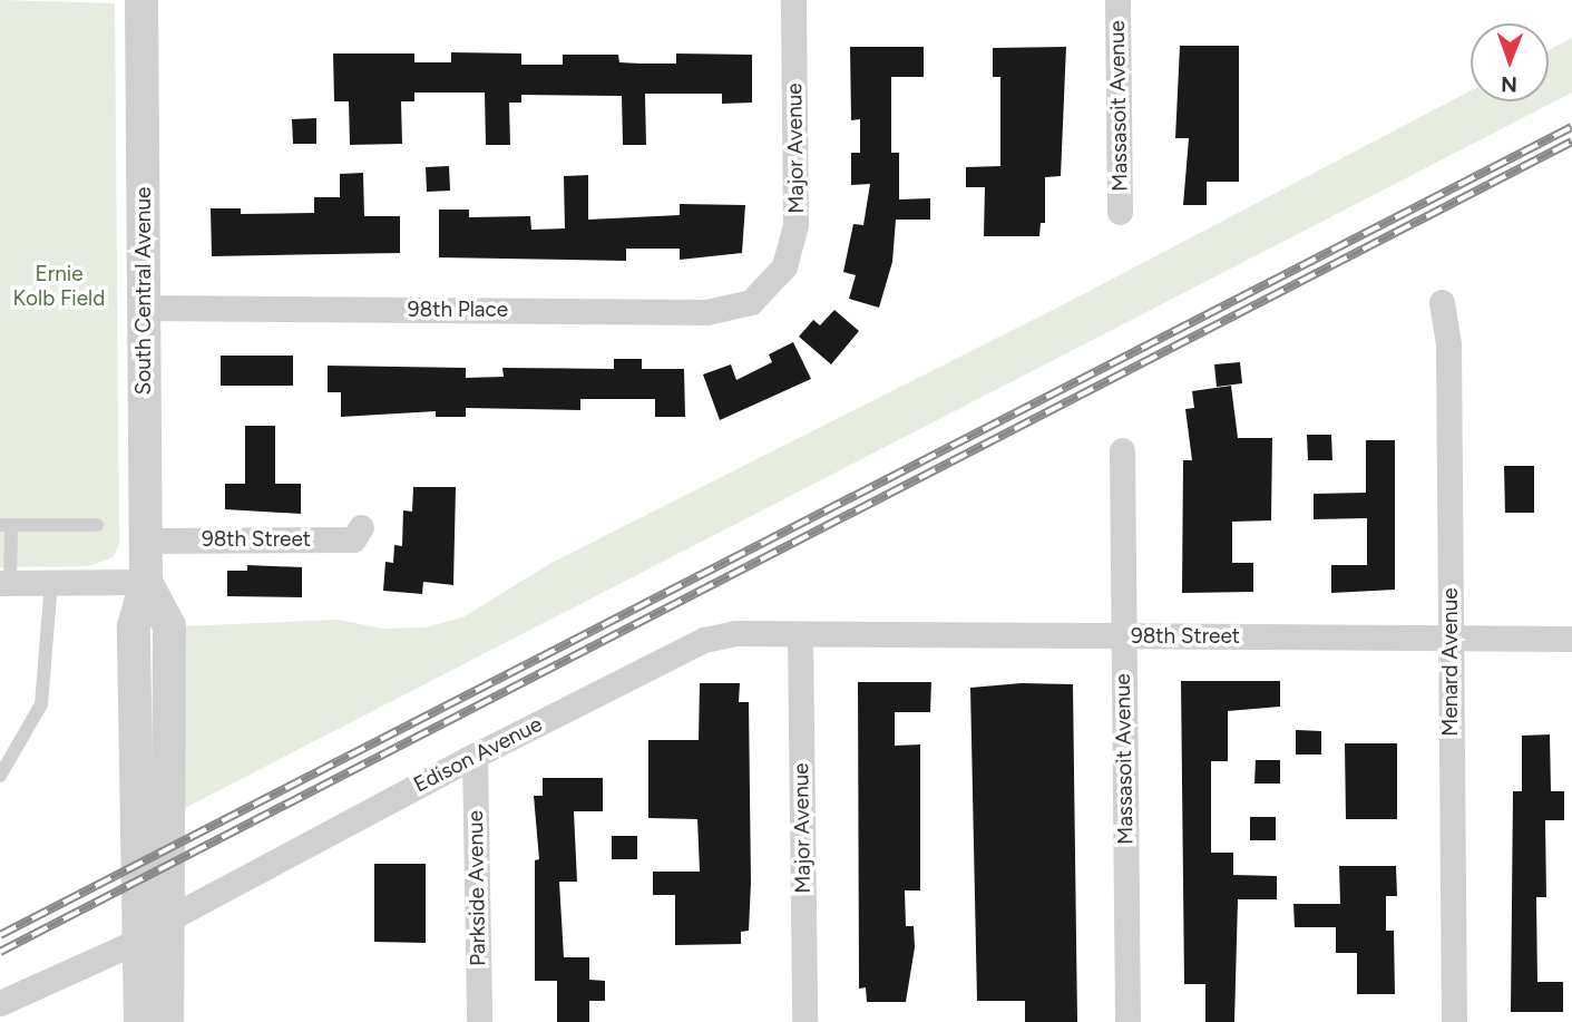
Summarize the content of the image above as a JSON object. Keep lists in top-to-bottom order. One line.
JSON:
{"streets":{"street":["Massasoit Avenue","Major Avenue","South Central Avenue","98th Place","98th Street","Menard Avenue","Edison Avenue","Parkside Avenue"]},"crossings":[["Massasoit Avenue","98th Street"],["Major Avenue","98th Place"],["Major Avenue","98th Street"],["Major Avenue","Edison Avenue"],["South Central Avenue","98th Place"],["South Central Avenue","98th Street"],["South Central Avenue","Edison Avenue"],["98th Street","Menard Avenue"],["98th Street","Edison Avenue"],["Edison Avenue","Parkside Avenue"]],"parks":["Ernie Kolb Field"],"north":"bottom"}
